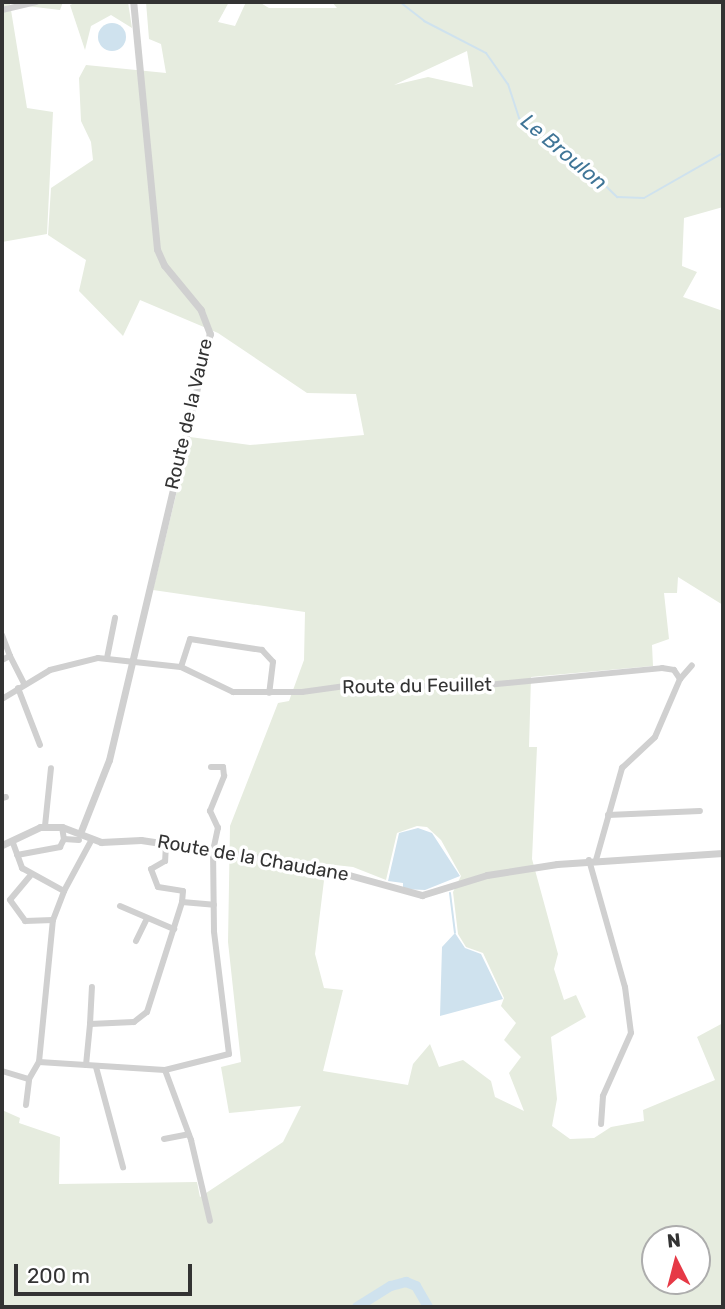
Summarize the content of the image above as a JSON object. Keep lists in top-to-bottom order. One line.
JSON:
{"streets":{"street":["Route de la Vaure","Route du Feuillet","Route de la Chaudane"]},"water":["Le Broulon"],"scale_bar":"200 m","north":"top"}
